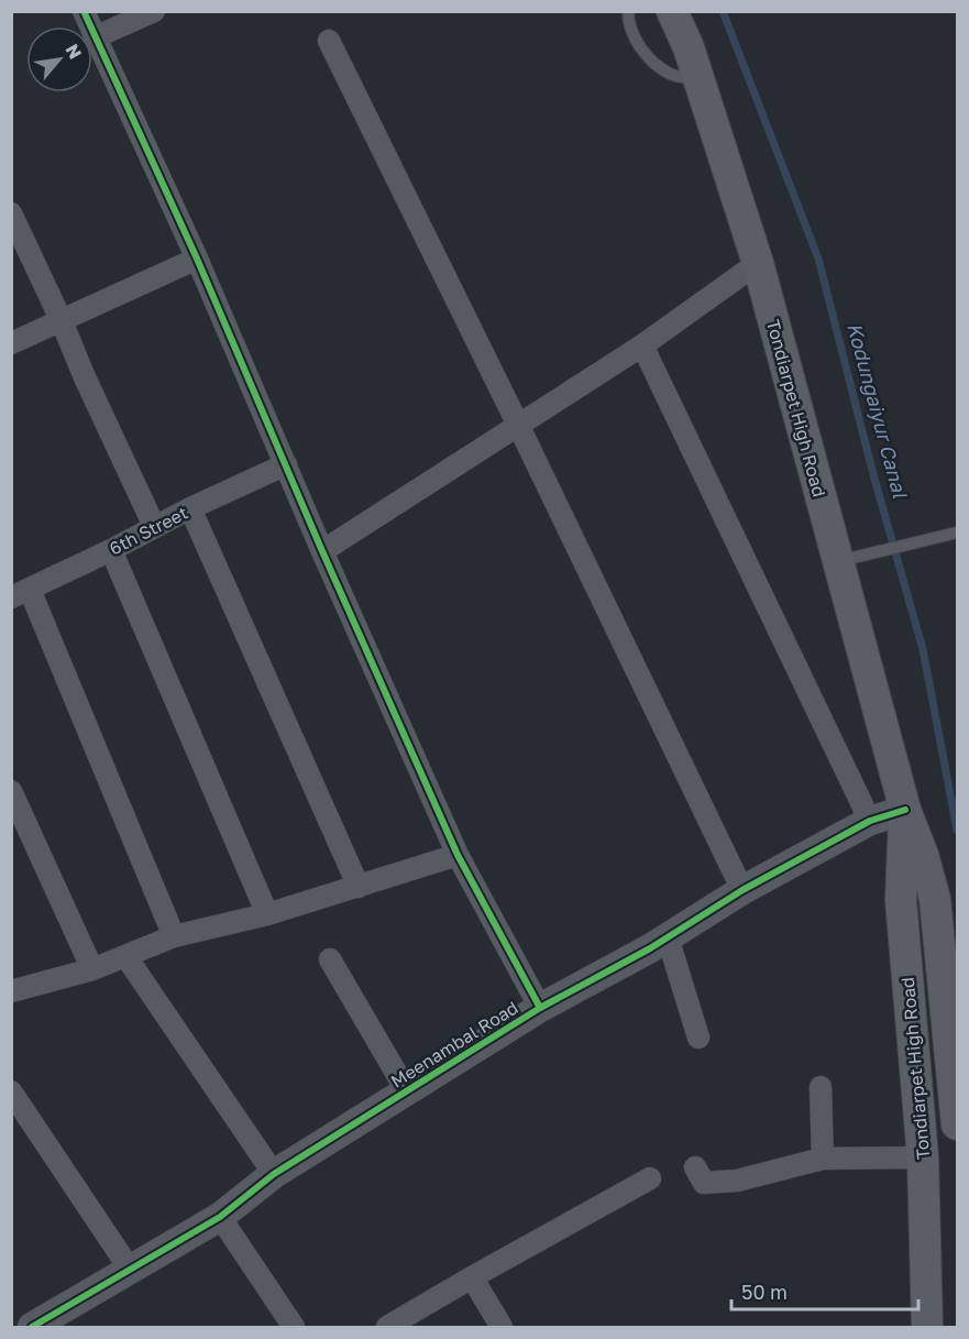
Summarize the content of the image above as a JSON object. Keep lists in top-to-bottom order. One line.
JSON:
{"streets":{"main road":["Tondiarpet High Road"],"street":["6th Street","Meenambal Road"]},"crossings":[["Tondiarpet High Road","Meenambal Road"]],"water":["Kodungaiyur Canal"],"scale_bar":"50 m","north":"top right"}
